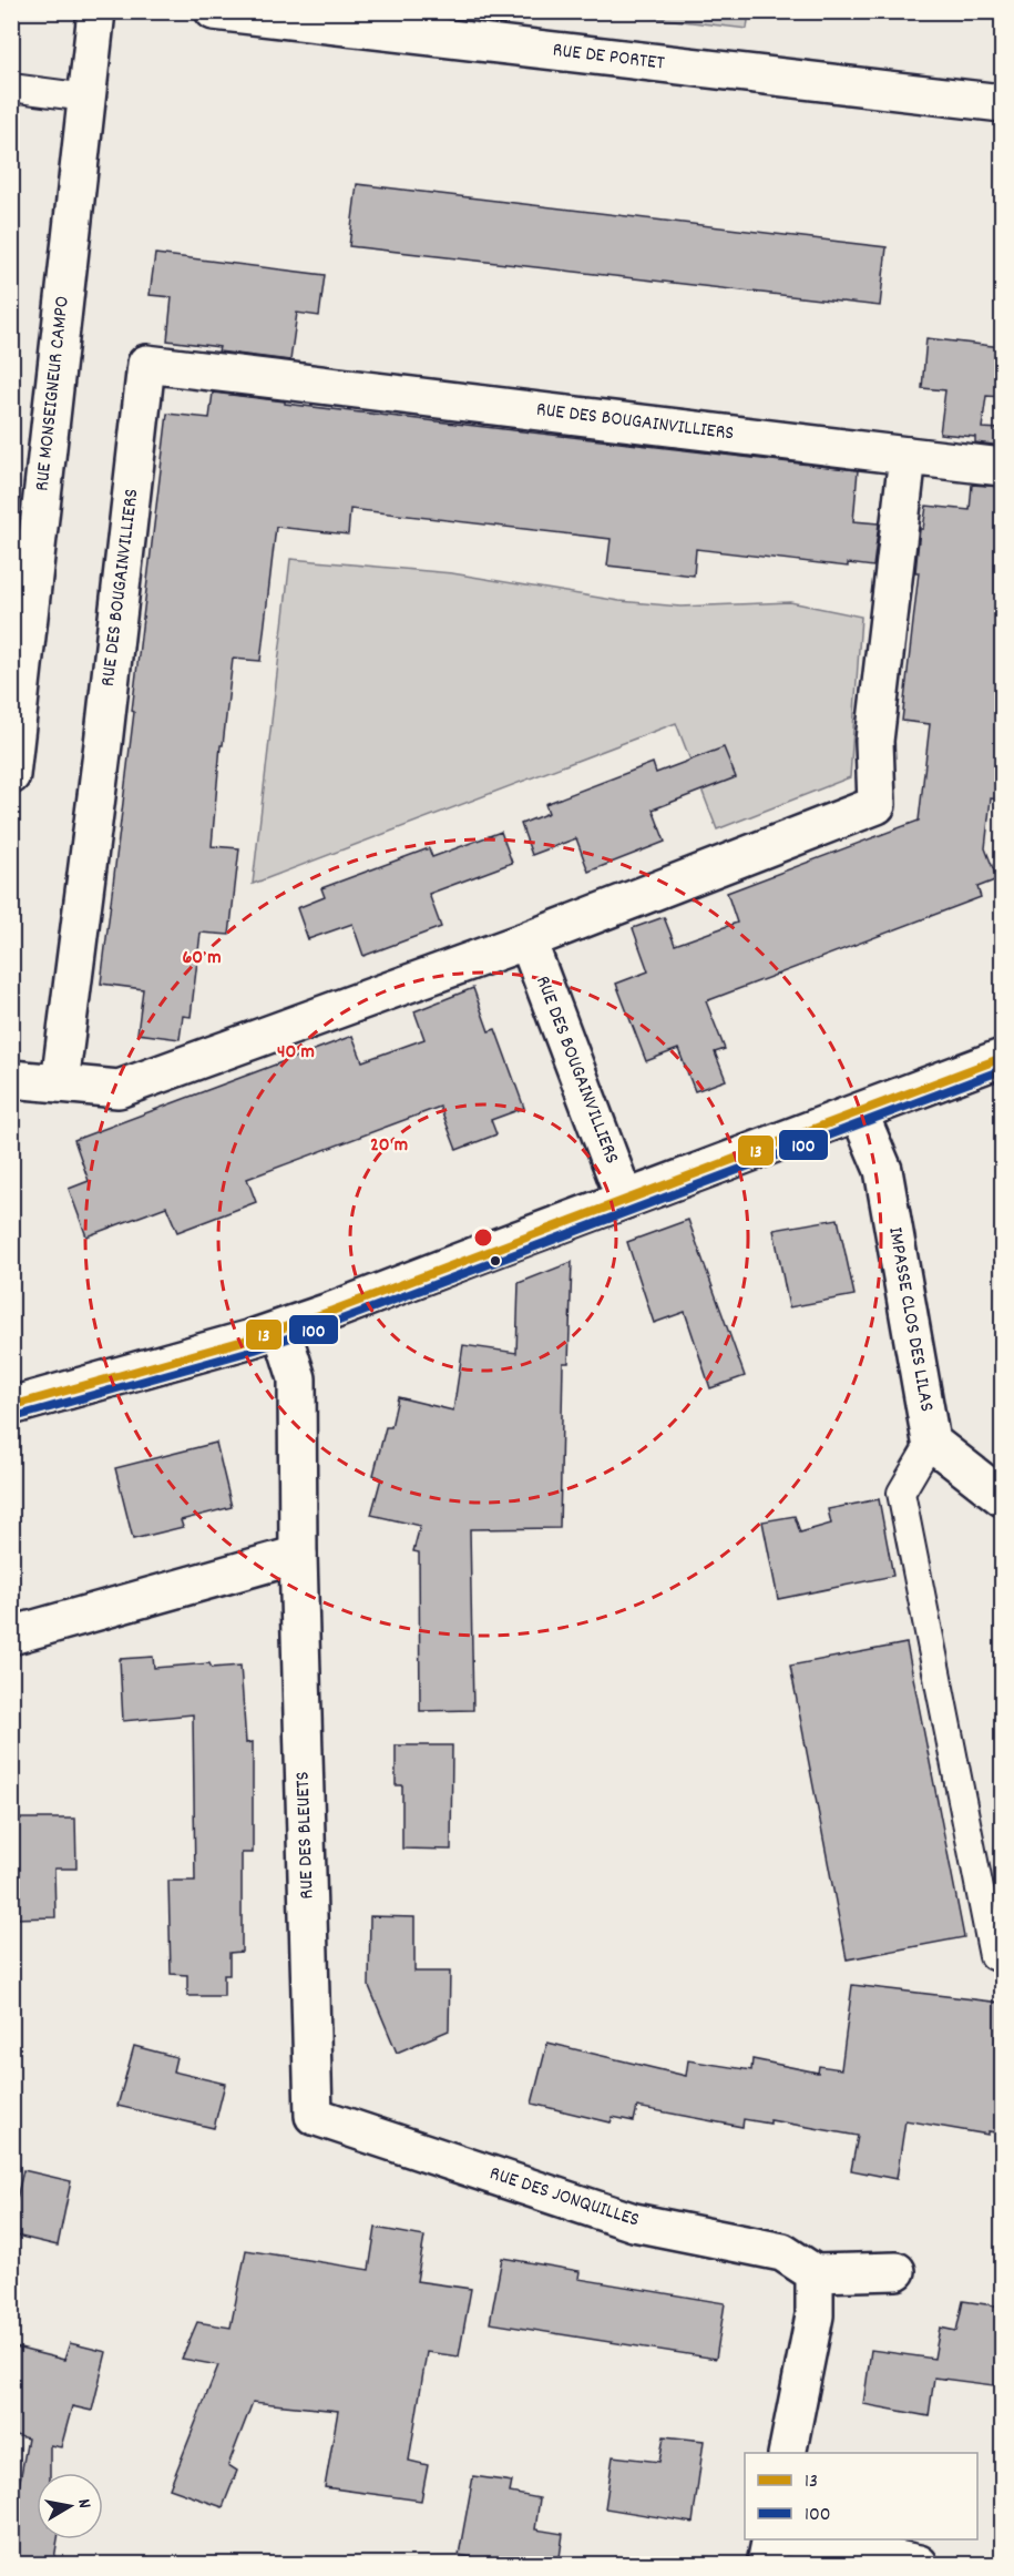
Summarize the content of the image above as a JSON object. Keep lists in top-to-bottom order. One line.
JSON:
{"streets":{"street":["RUE DE PORTET","RUE MONSEIGNEUR CAMPO","RUE DES BOUGAINVILLIERS","IMPASSE CLOS DES LILAS","RUE DES BLEUETS","RUE DES JONQUILLES"]},"crossings":[["RUE DES BLEUETS","RUE DES JONQUILLES"]],"lines":["transit line 13","transit line 100"],"legend":["13","100"],"north":"right","rings":["60 m","40 m","20 m"]}
